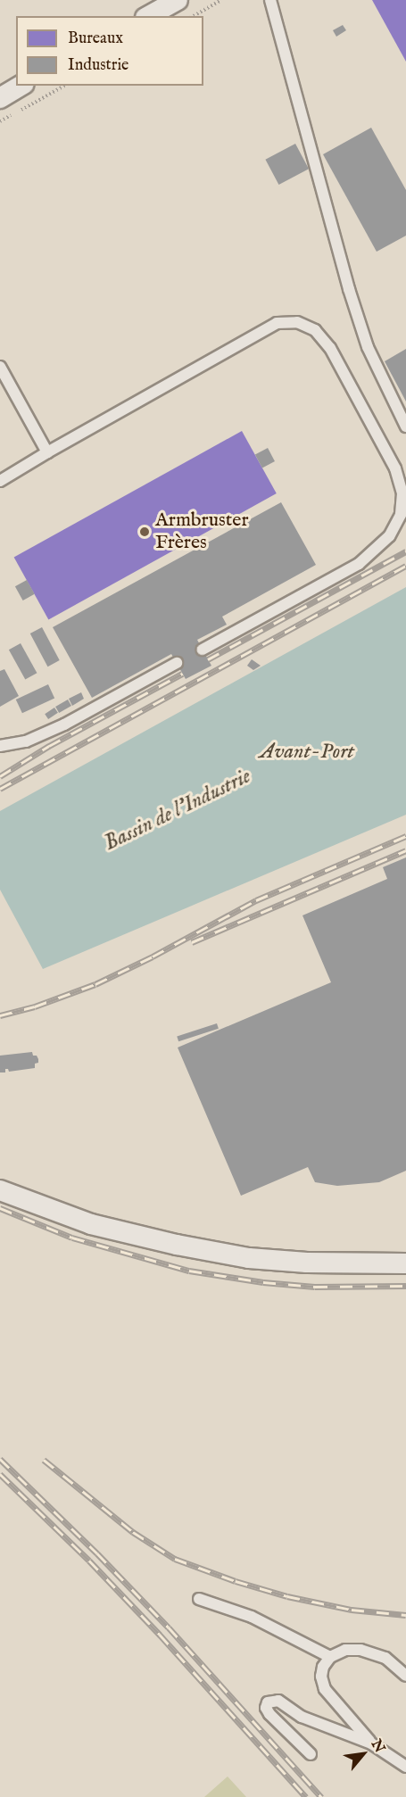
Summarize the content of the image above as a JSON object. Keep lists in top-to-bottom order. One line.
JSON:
{"water":["Avant-Port","Bassin de l'Industrie"],"places":["Armbruster Frères"],"legend":["Bureaux","Industrie"],"north":"top right"}
